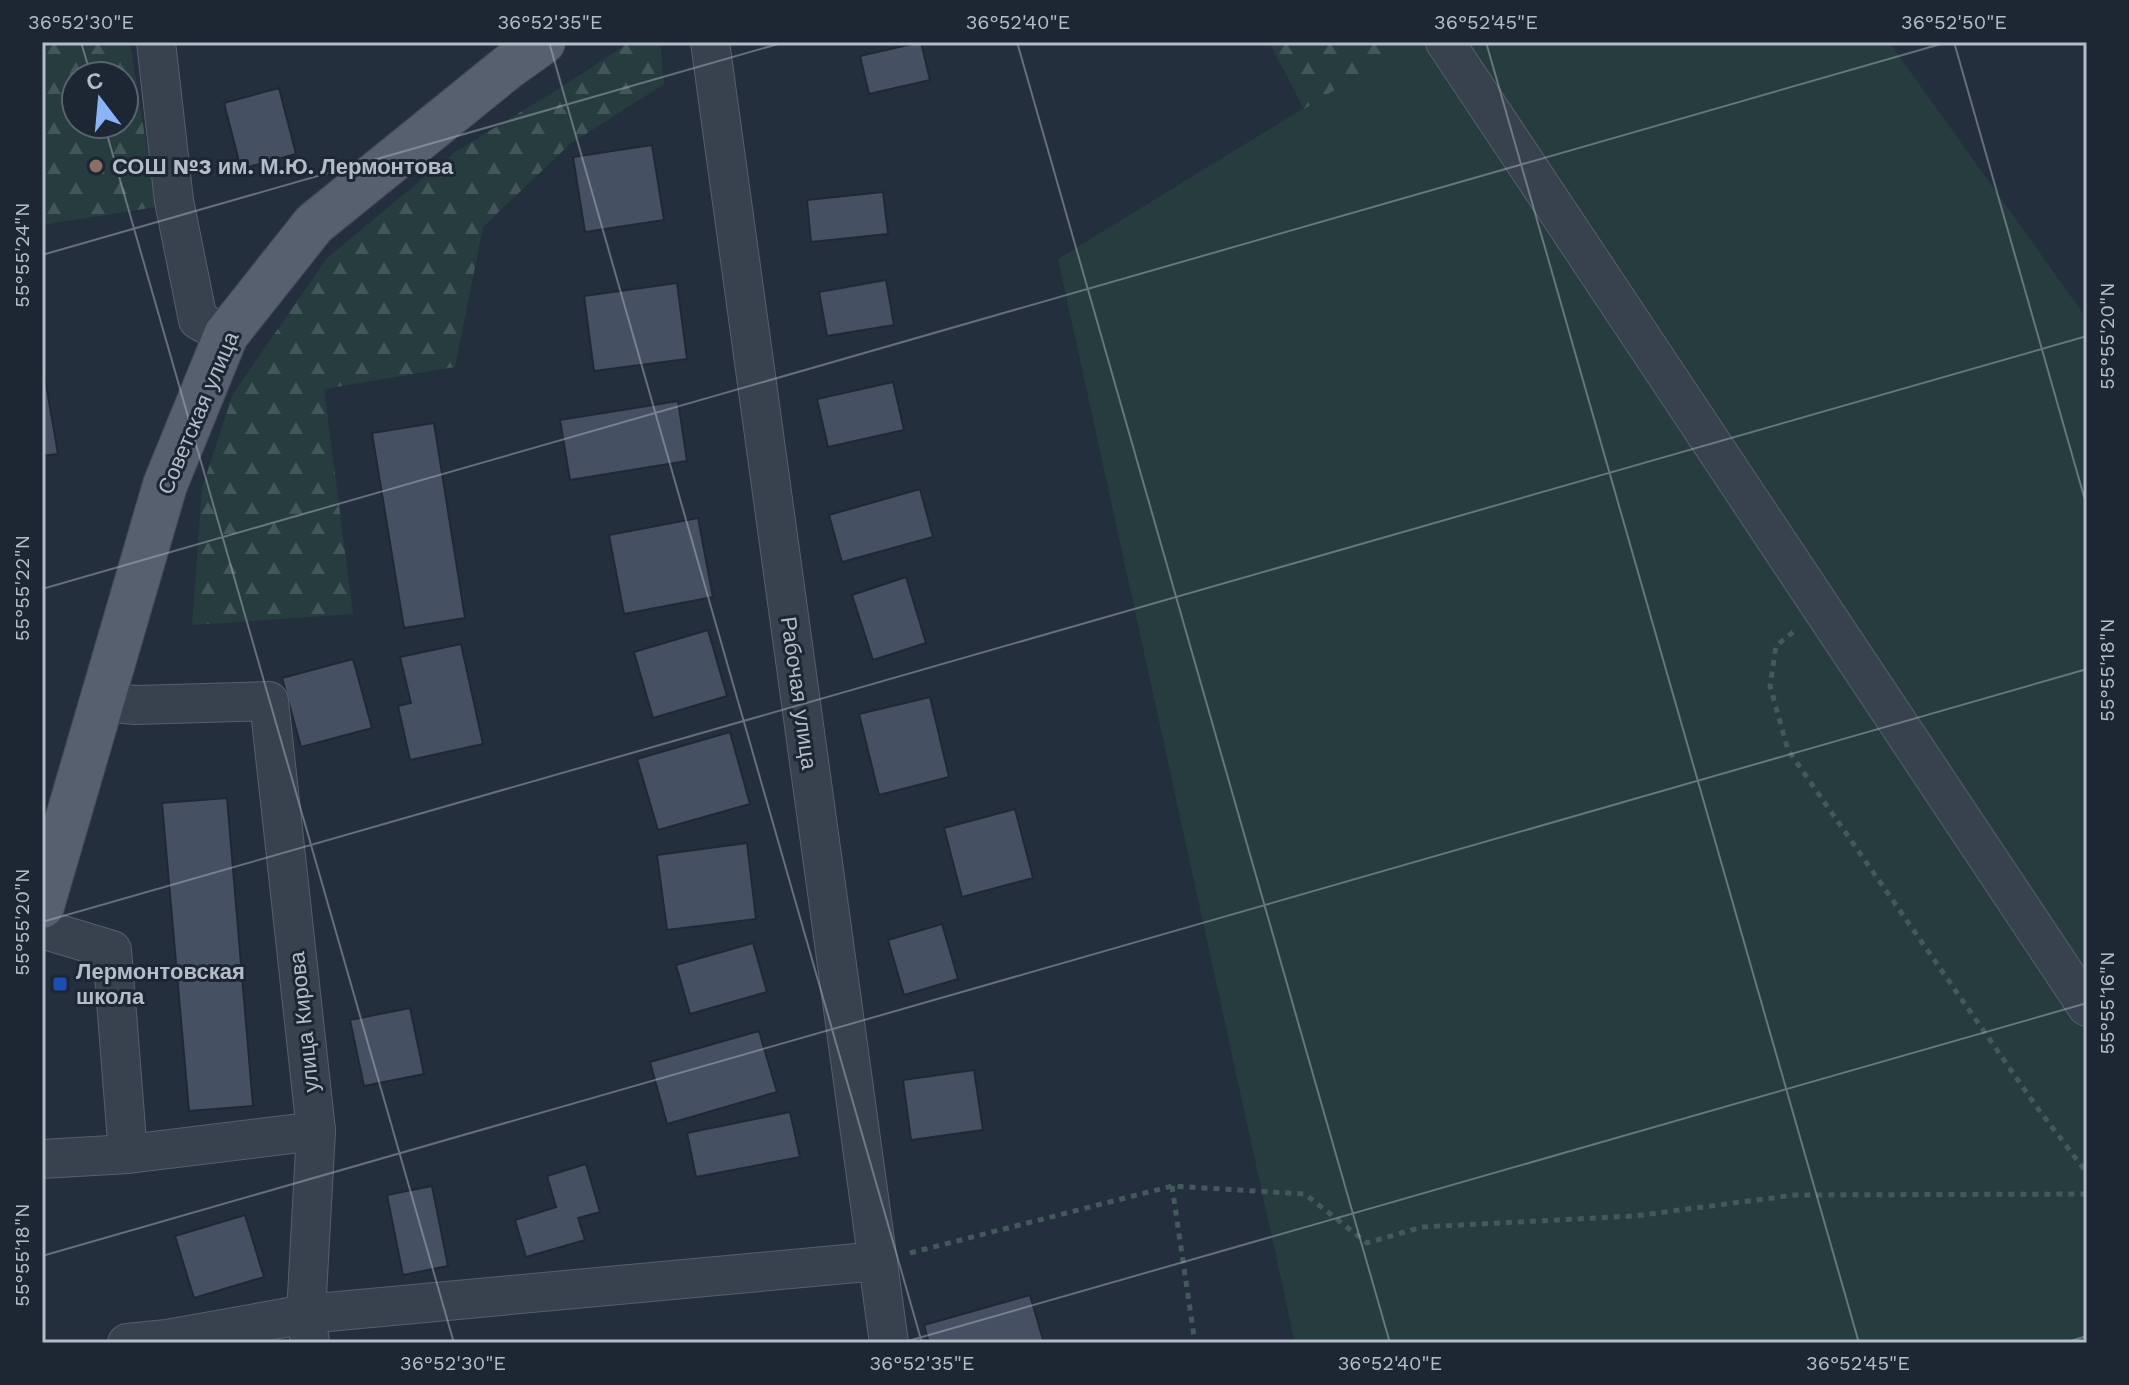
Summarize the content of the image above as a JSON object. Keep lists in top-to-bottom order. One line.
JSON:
{"streets":{"main road":["Советская улица"],"street":["Рабочая улица","улица Кирова"]},"crossings":[["Советская улица","улица Кирова"]],"places":{"other":["СОШ №3 им. М.Ю. Лермонтова"],"transit":["Лермонтовская школа"]},"north":"top","coordinates":["36°52'30\"E","36°52'35\"E","36°52'40\"E","36°52'45\"E","36°52'50\"E","55°55'24\"N","55°55'20\"N","55°55'22\"N","55°55'18\"N","55°55'16\"N"]}
